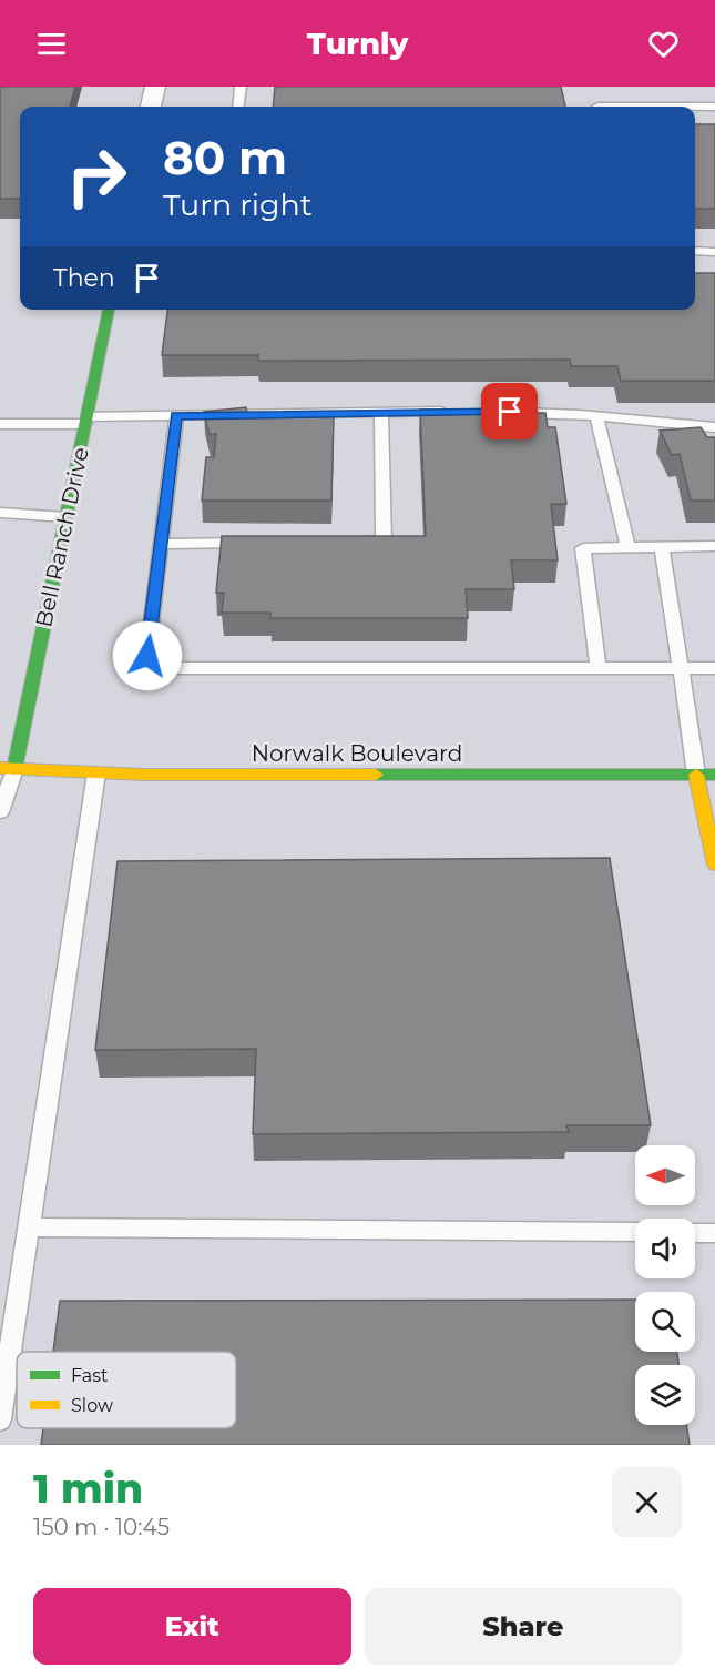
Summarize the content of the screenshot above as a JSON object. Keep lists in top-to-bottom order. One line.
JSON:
{"streets":{"street":["Bell Ranch Drive","Norwalk Boulevard"]},"crossings":[["Bell Ranch Drive","Norwalk Boulevard"]],"legend":["Fast","Slow"],"north":"left","page":{"header":"Turnly","turn":["80 m","Turn right"],"then":"Then","heading":["1 min","150 m · 10:45"],"buttons":["Exit","Share"]}}
